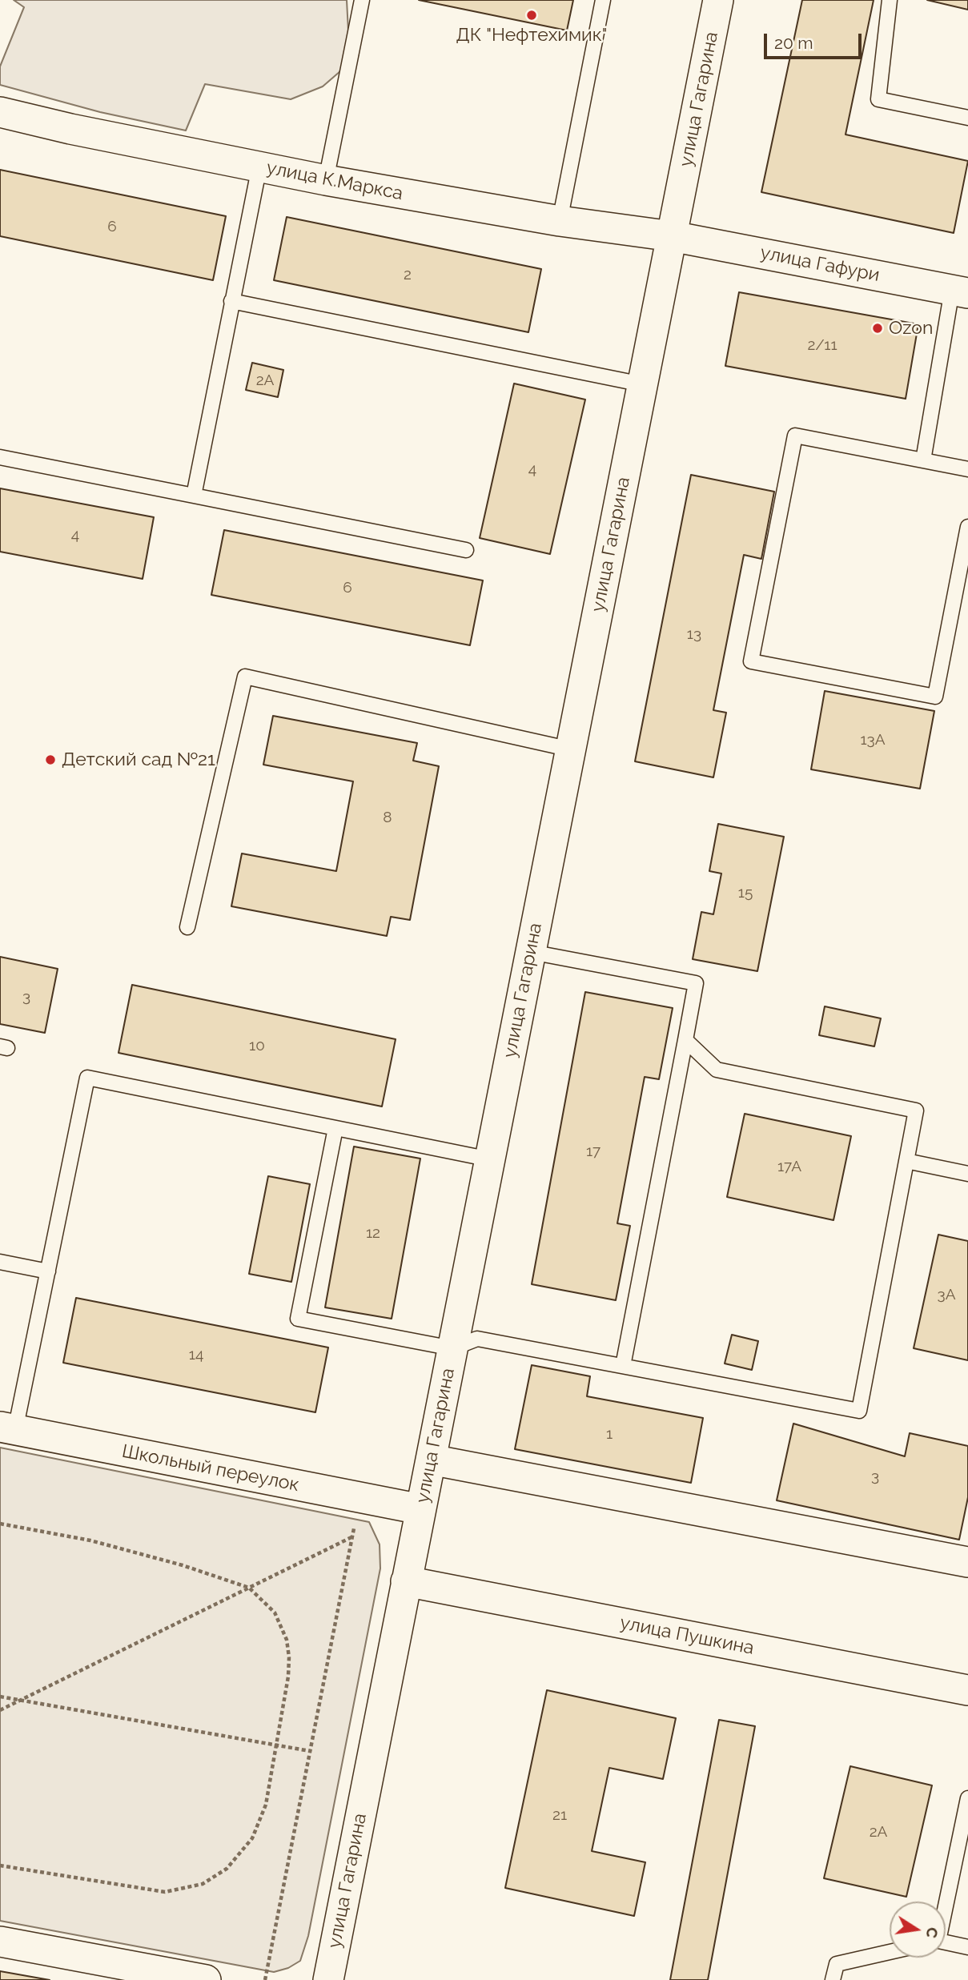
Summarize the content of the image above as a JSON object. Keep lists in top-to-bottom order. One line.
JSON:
{"streets":{"street":["улица Гагарина","улица К.Маркса","улица Гафури","Школьный переулок","улица Пушкина"]},"crossings":[["улица Гагарина","улица К.Маркса"],["улица Гагарина","улица Гафури"],["улица Гагарина","Школьный переулок"],["улица Гагарина","улица Пушкина"],["улица К.Маркса","улица Гафури"]],"places":["ДК \"Нефтехимик\"","Ozon","Детский cад №21"],"house_numbers":["6","2","2/11","2А","4","4","6","13","13А","8","15","3","10","17","17А","12","3А","14","1","3","21","2А"],"scale_bar":"20 m","north":"right"}
